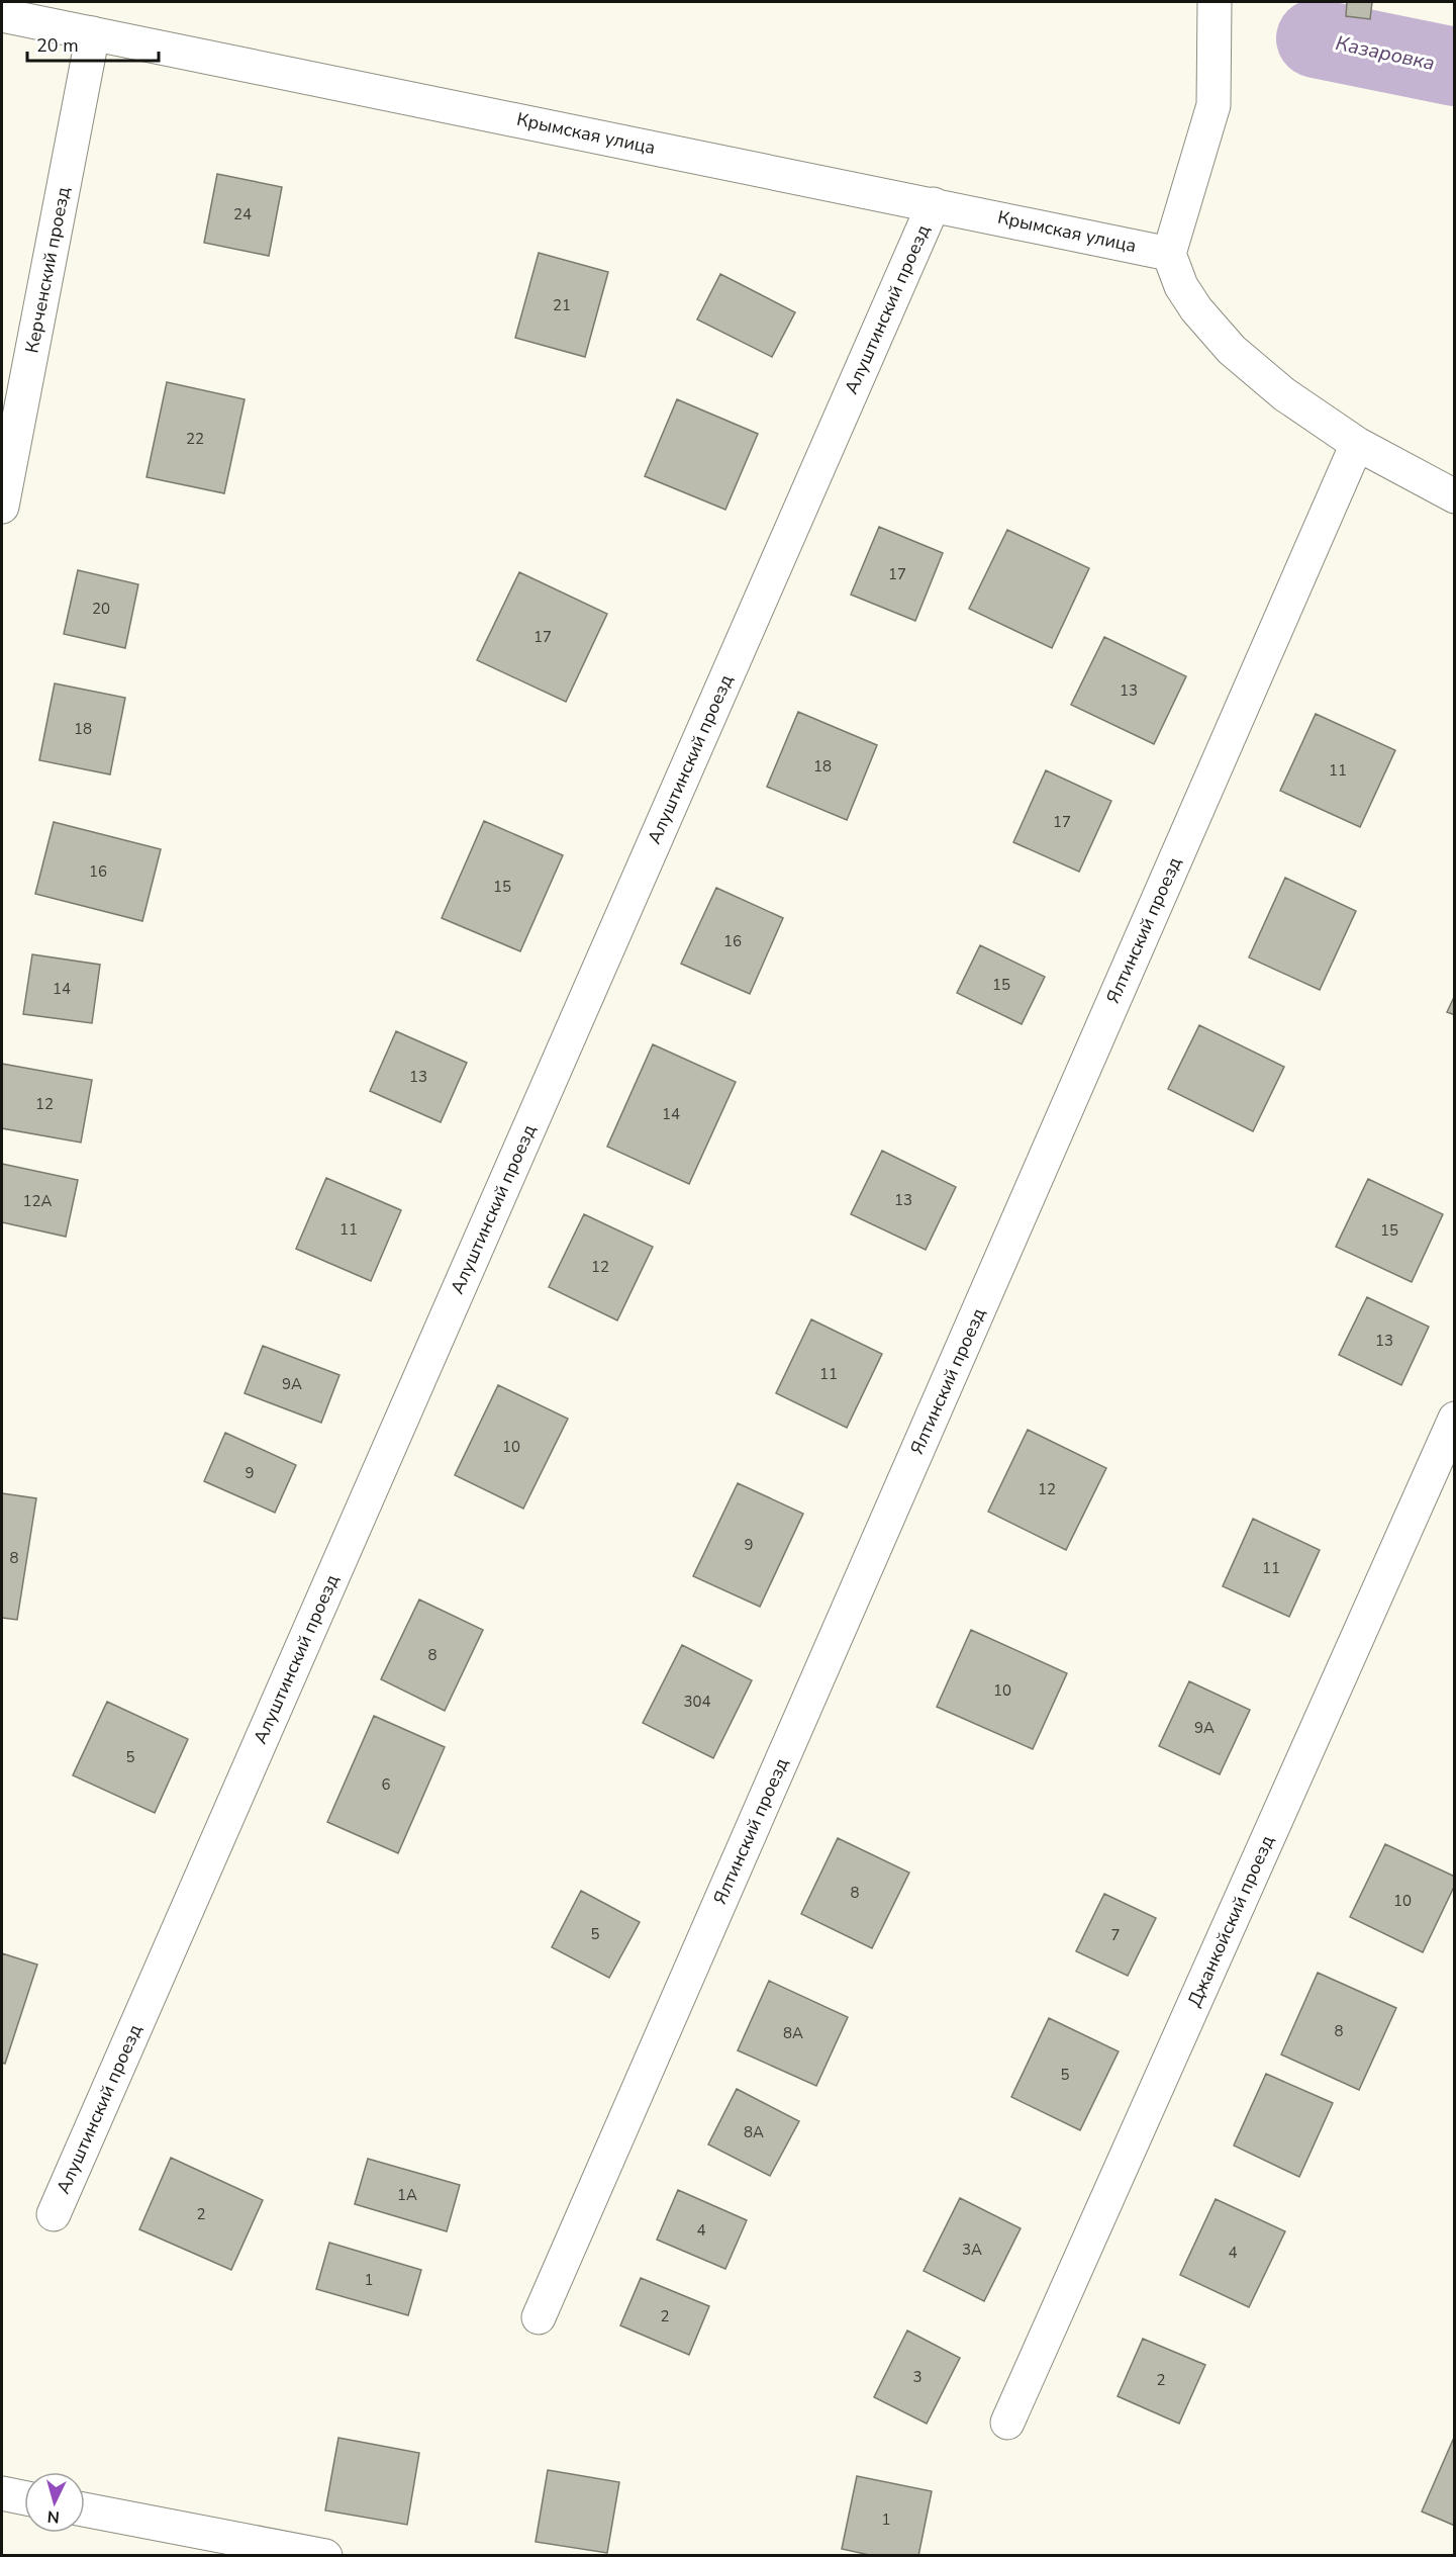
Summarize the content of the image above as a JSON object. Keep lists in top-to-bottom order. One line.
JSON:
{"streets":{"street":["Крымская улица","Керченский проезд","Алуштинский проезд","Ялтинский проезд","Джанкойский проезд"]},"crossings":[["Крымская улица","Керченский проезд"],["Крымская улица","Алуштинский проезд"]],"water":["Казаровка"],"house_numbers":["24","21","22","17","20","17","13","18","18","11","17","16","15","16","15","14","13","12","14","13","12А","11","15","12","13","11","9А","10","9","12","9","8","11","8","10","304","9А","5","6","8","10","5","7","8","8А","5","8А","1А","2","4","3А","4","1","2","3","2","1"],"scale_bar":"20 m","north":"bottom"}
